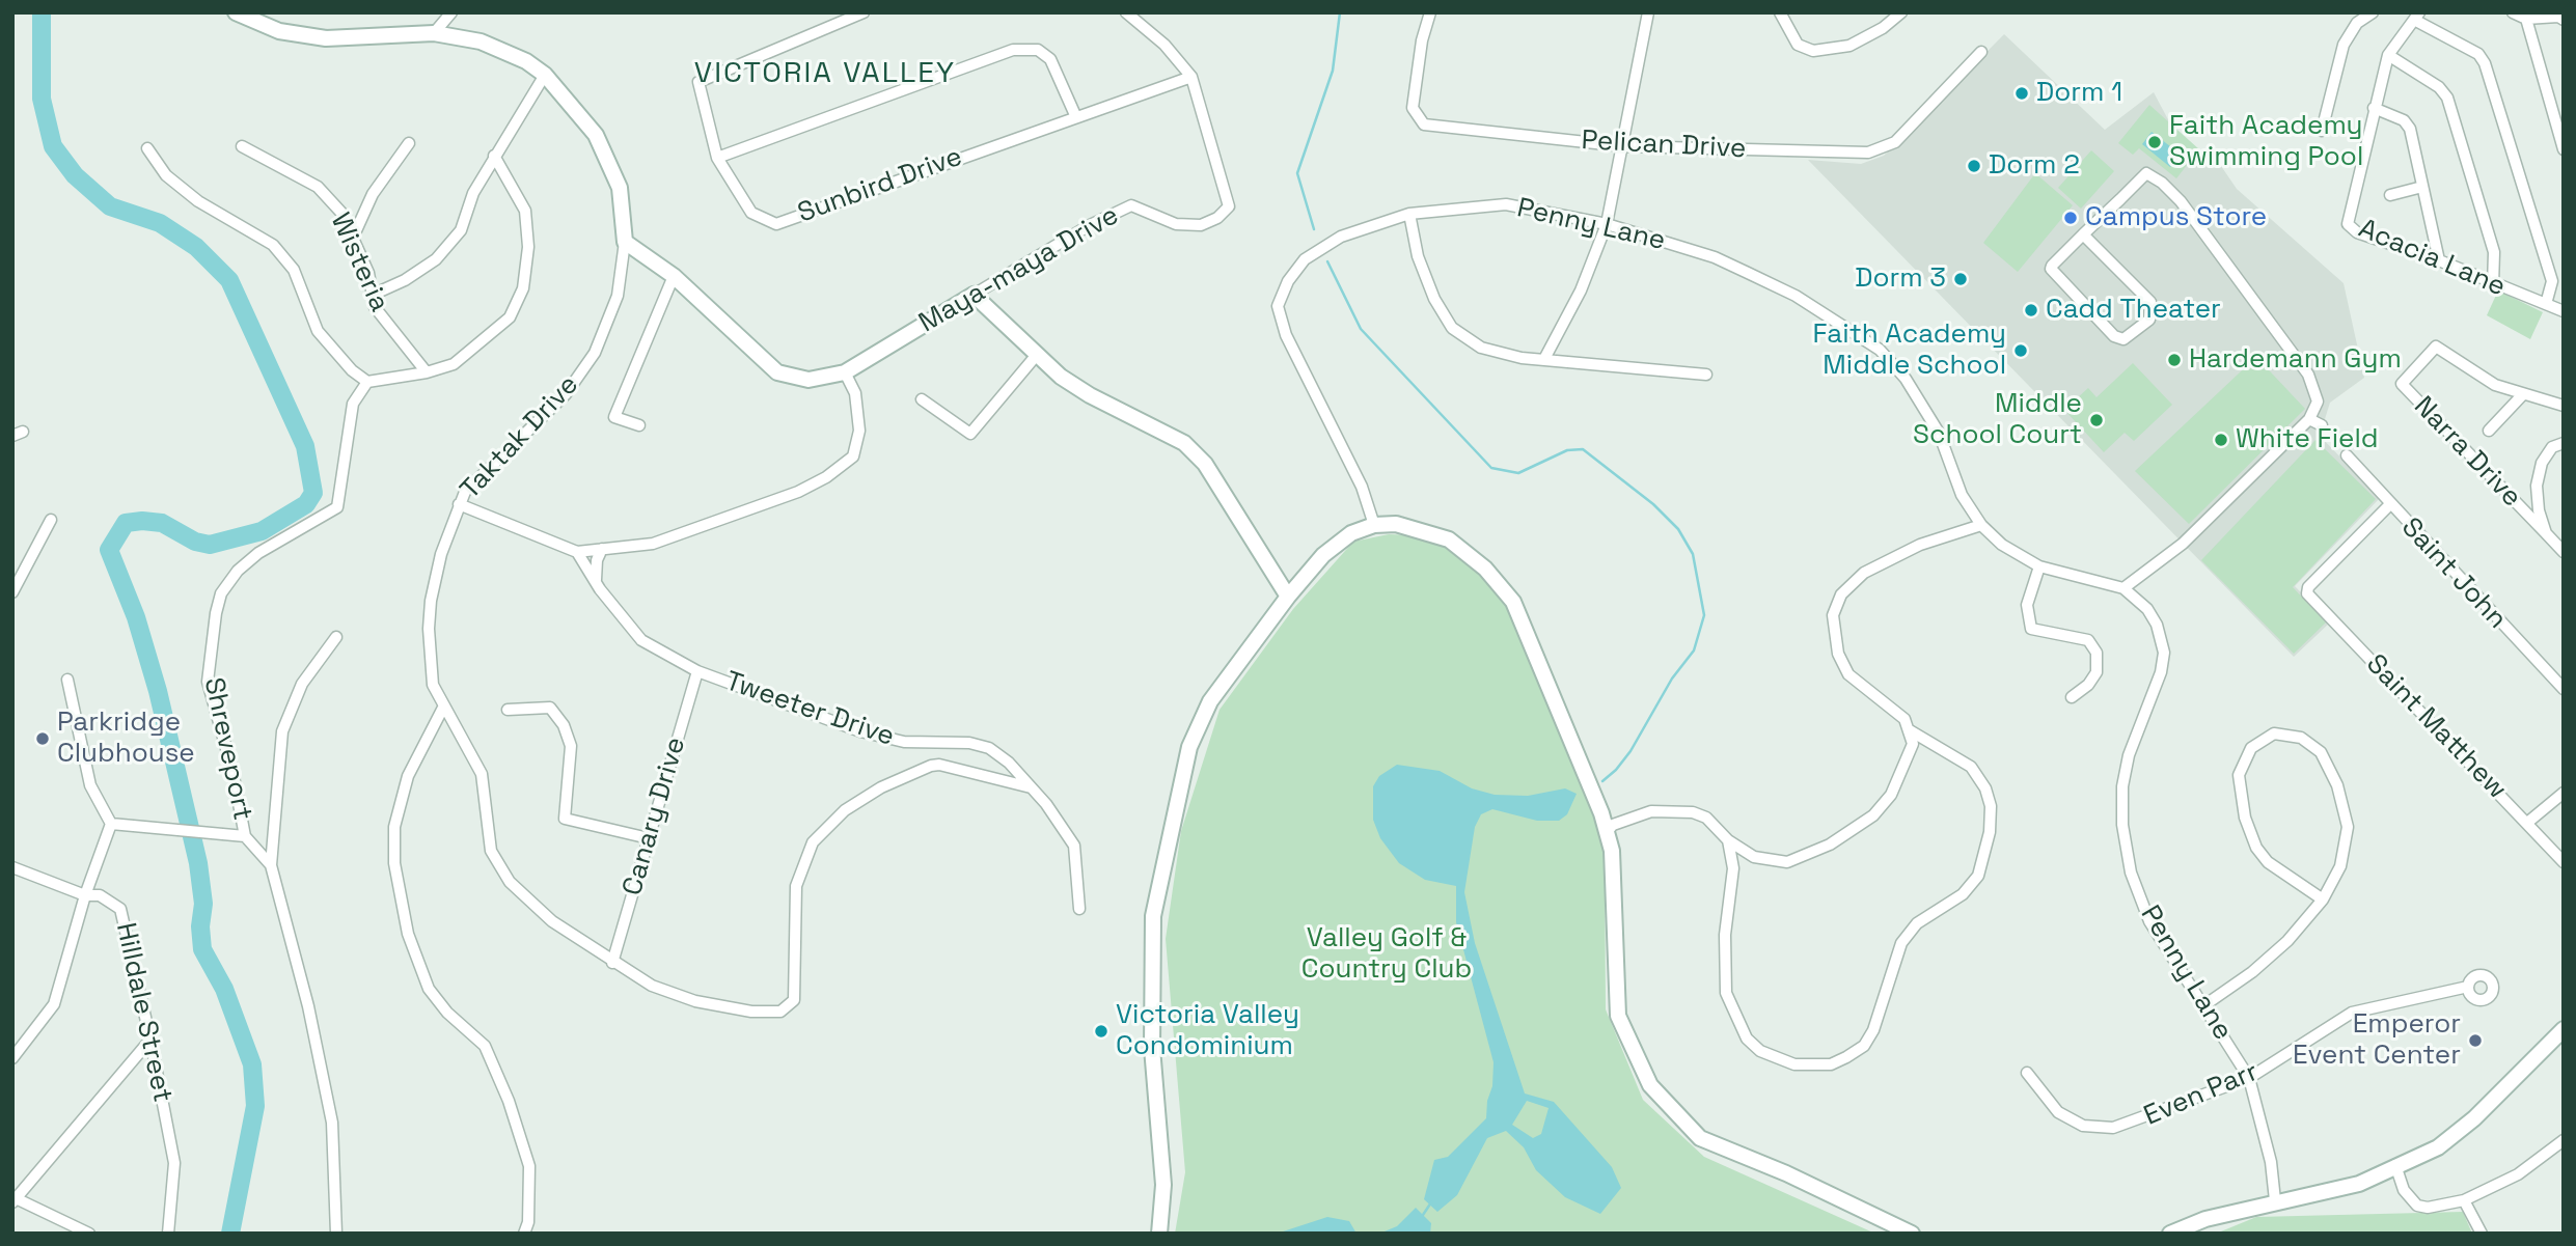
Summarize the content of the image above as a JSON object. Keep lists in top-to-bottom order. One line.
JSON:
{"streets":{"street":["Pelican Drive","Sunbird Drive","Penny Lane","Acacia Lane","Wisteria","Maya-maya Drive","Taktak Drive","Narra Drive","Saint John","Tweeter Drive","Saint Matthew","Shreveport","Canary Drive","Hilldale Street","Even Parr"]},"crossings":[["Sunbird Drive","Maya-maya Drive"],["Penny Lane","Even Parr"],["Maya-maya Drive","Taktak Drive"],["Taktak Drive","Tweeter Drive"],["Taktak Drive","Canary Drive"],["Saint John","Saint Matthew"],["Tweeter Drive","Canary Drive"]],"districts":["VICTORIA VALLEY"],"parks":["Valley Golf & Country Club"],"places":["Dorm 1","Faith Academy Swimming Pool","Dorm 2","Campus Store","Dorm 3","Cadd Theater","Faith Academy Middle School","Hardemann Gym","Middle School Court","White Field","Parkridge Clubhouse","Victoria Valley Condominium","Emperor Event Center"]}
